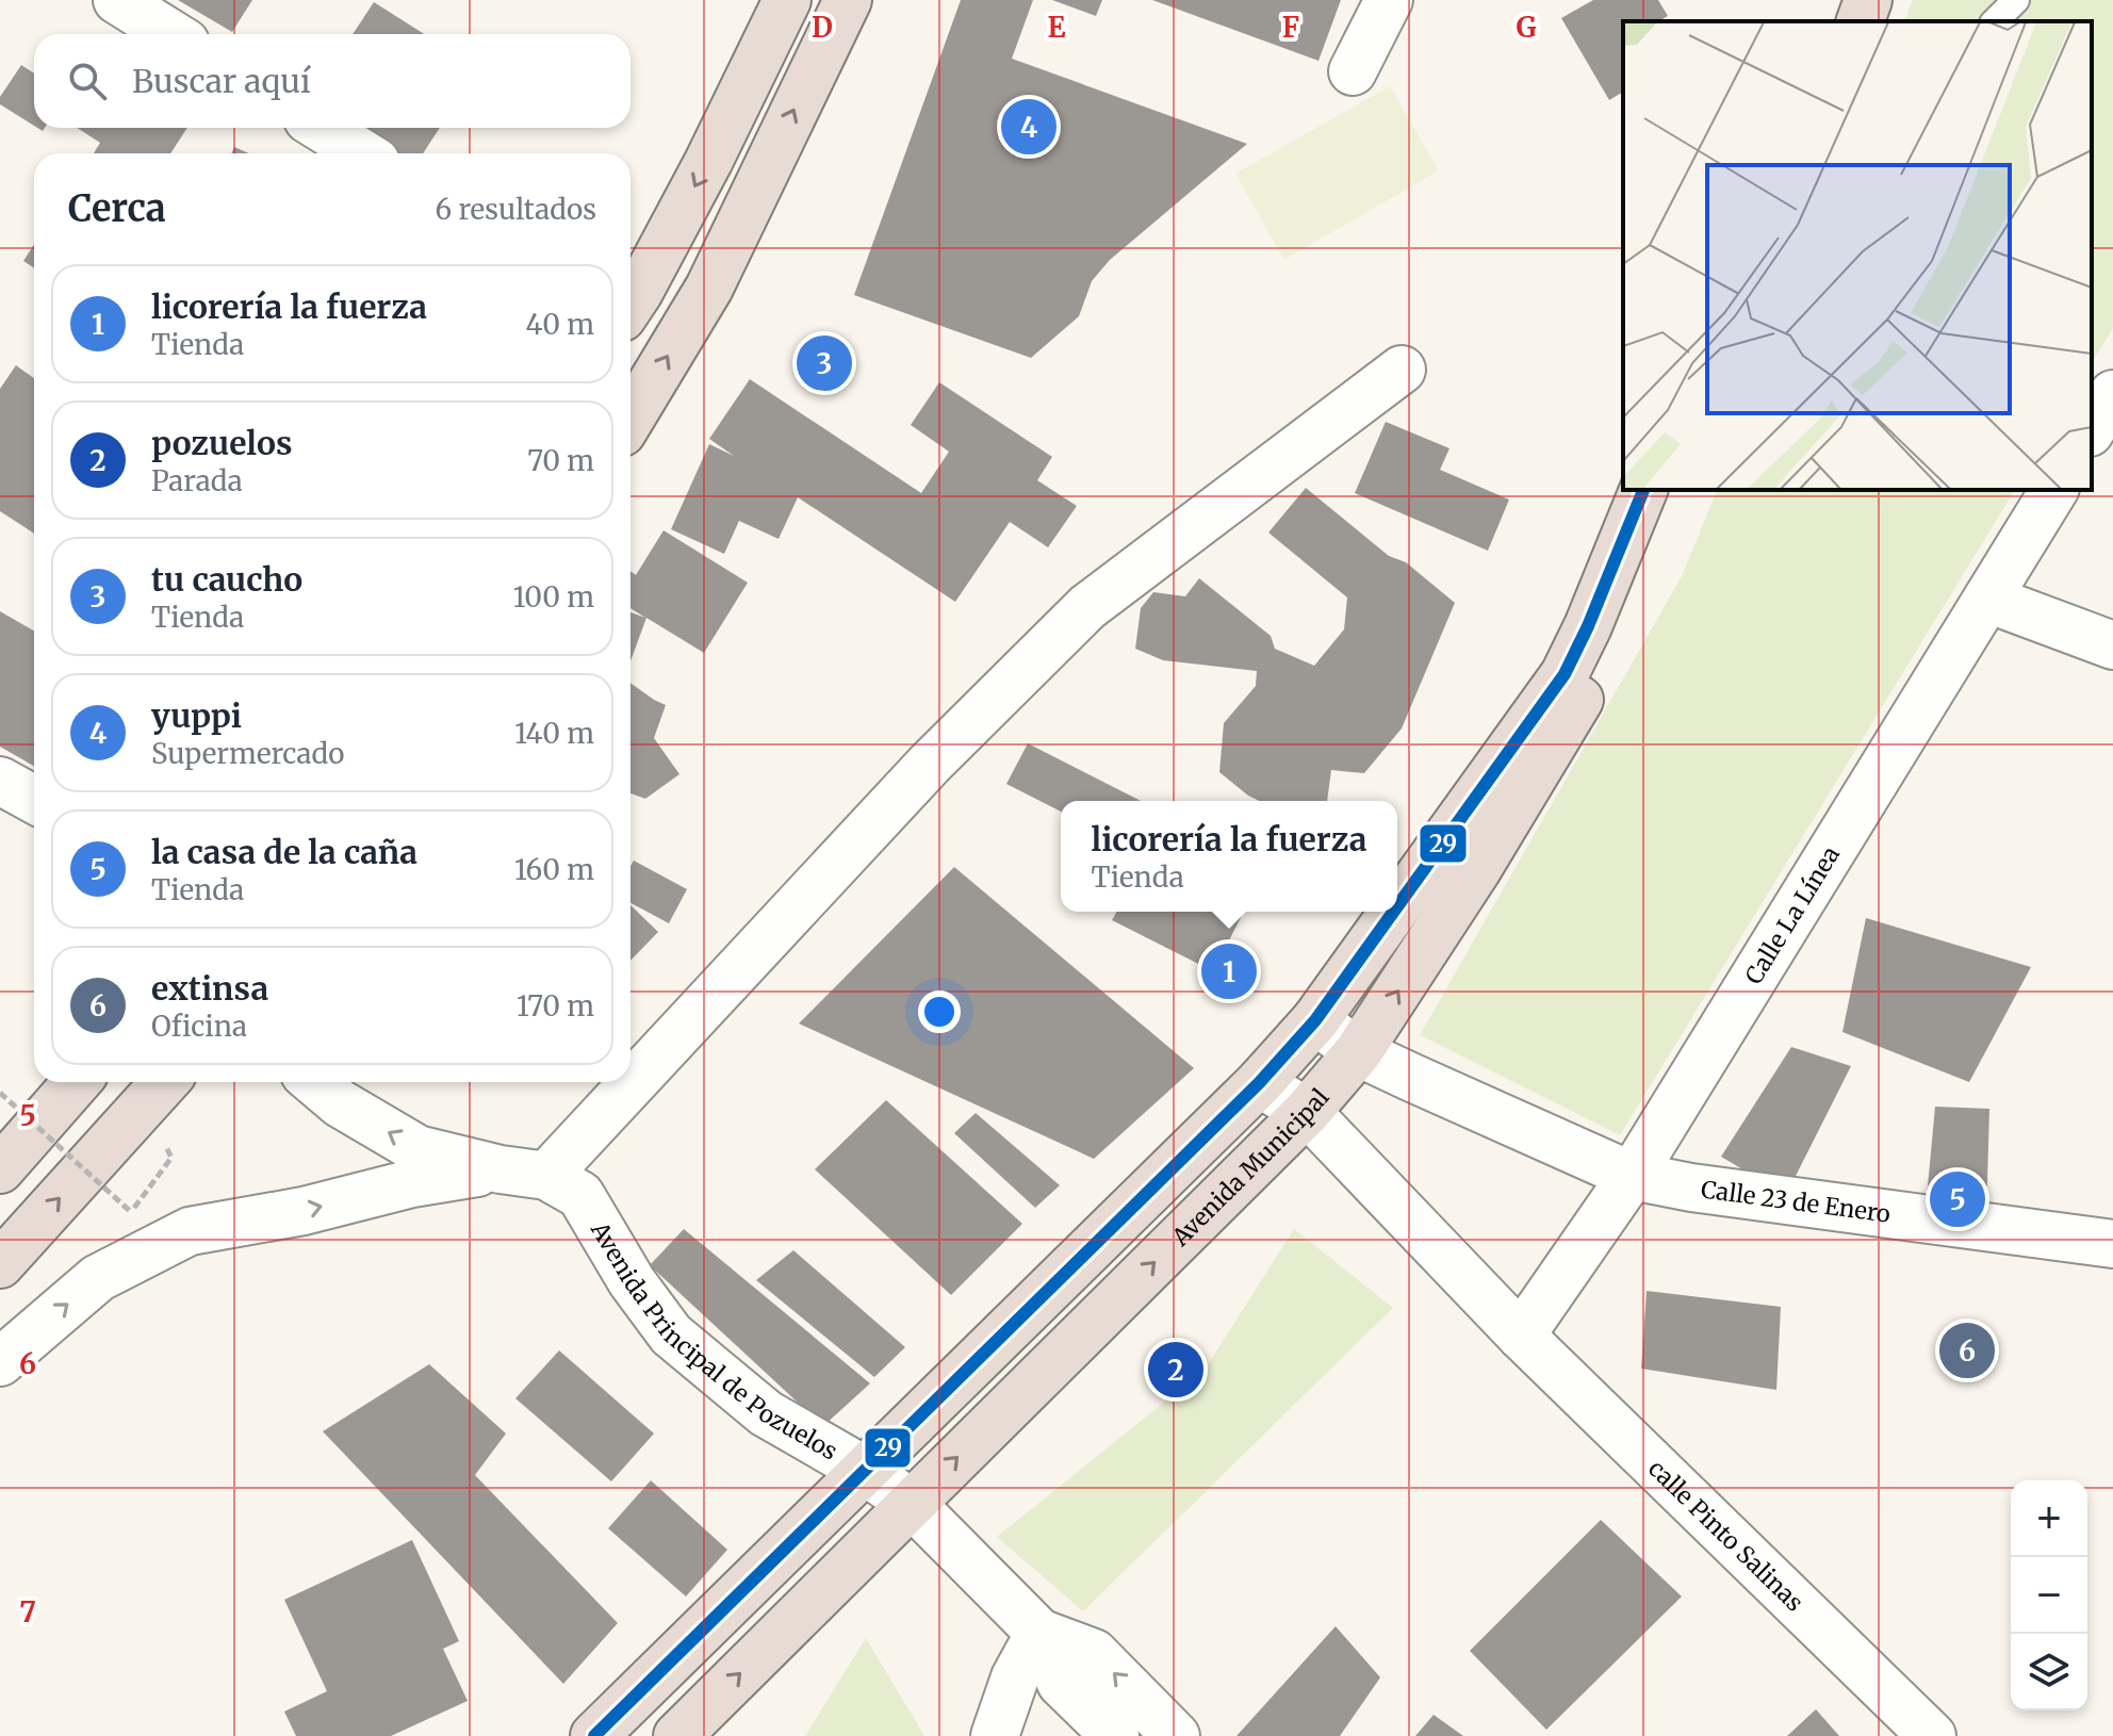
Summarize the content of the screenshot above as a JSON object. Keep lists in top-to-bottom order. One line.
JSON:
{"streets":{"highway":["Avenida Municipal"],"street":["Calle La Línea","Calle 23 de Enero","Avenida Principal de Pozuelos","calle Pinto Salinas"]},"crossings":[["Calle La Línea","Calle 23 de Enero"],["Calle La Línea","calle Pinto Salinas"],["Avenida Municipal","Calle 23 de Enero"],["Avenida Municipal","Avenida Principal de Pozuelos"],["Avenida Municipal","calle Pinto Salinas"]],"lines":["transit line 29"],"page":{"search":"Buscar aquí","pins":["4","3","1","5","6","2"],"heading":["Cerca","6 resultados"],"list":[{"mark":"1","name":"licorería la fuerza","note":"Tienda","value":"40 m"},{"mark":"2","name":"pozuelos","note":"Parada","value":"70 m"},{"mark":"3","name":"tu caucho","note":"Tienda","value":"100 m"},{"mark":"4","name":"yuppi","note":"Supermercado","value":"140 m"},{"mark":"5","name":"la casa de la caña","note":"Tienda","value":"160 m"},{"mark":"6","name":"extinsa","note":"Oficina","value":"170 m"}],"popup":["licorería la fuerza","Tienda"],"map_buttons":["+","−"]},"grid":{"columns":["D","E","F","G"],"rows":["5","6","7"]}}
